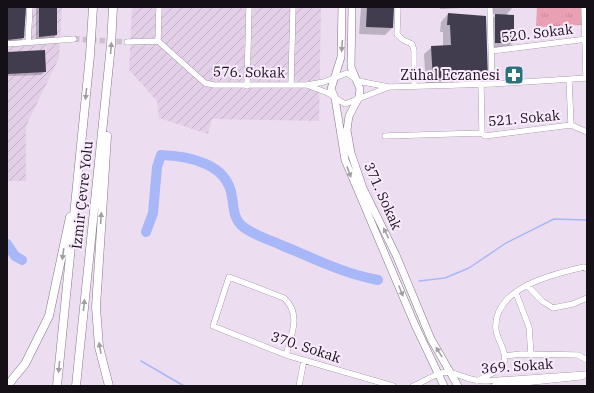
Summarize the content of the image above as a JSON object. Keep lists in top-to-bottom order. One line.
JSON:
{"streets":{"highway":["İzmir Çevre Yolu"],"main road":["371. Sokak"],"street":["520. Sokak","576. Sokak","521. Sokak","370. Sokak","369. Sokak"]},"crossings":[["371. Sokak","369. Sokak"]],"places":{"pharmacy":["Zühal Eczanesi"]}}
